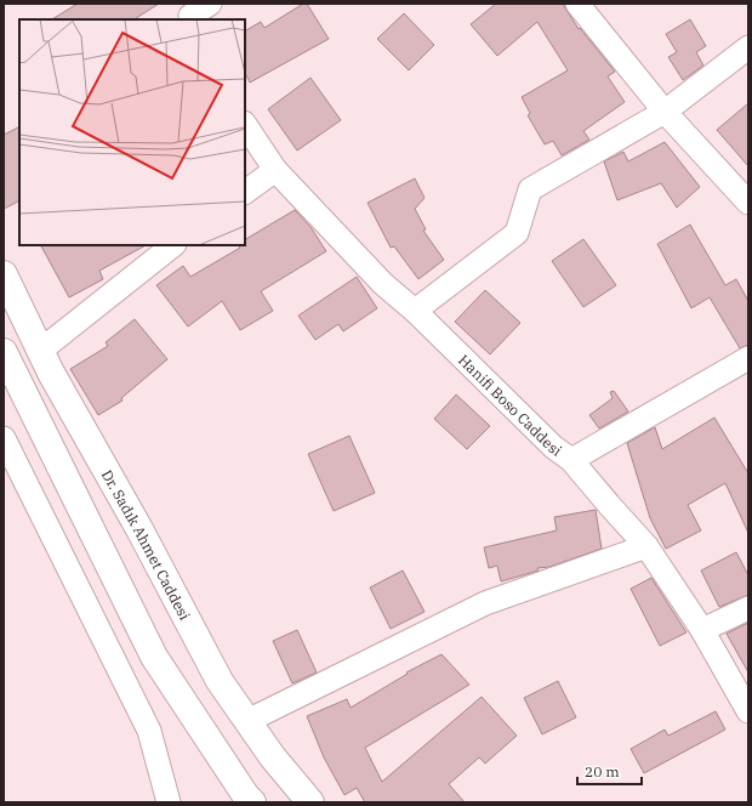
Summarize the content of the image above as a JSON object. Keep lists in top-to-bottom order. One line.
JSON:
{"streets":{"street":["Hanifi Boso Caddesi","Dr. Sadık Ahmet Caddesi"]},"scale_bar":"20 m"}
